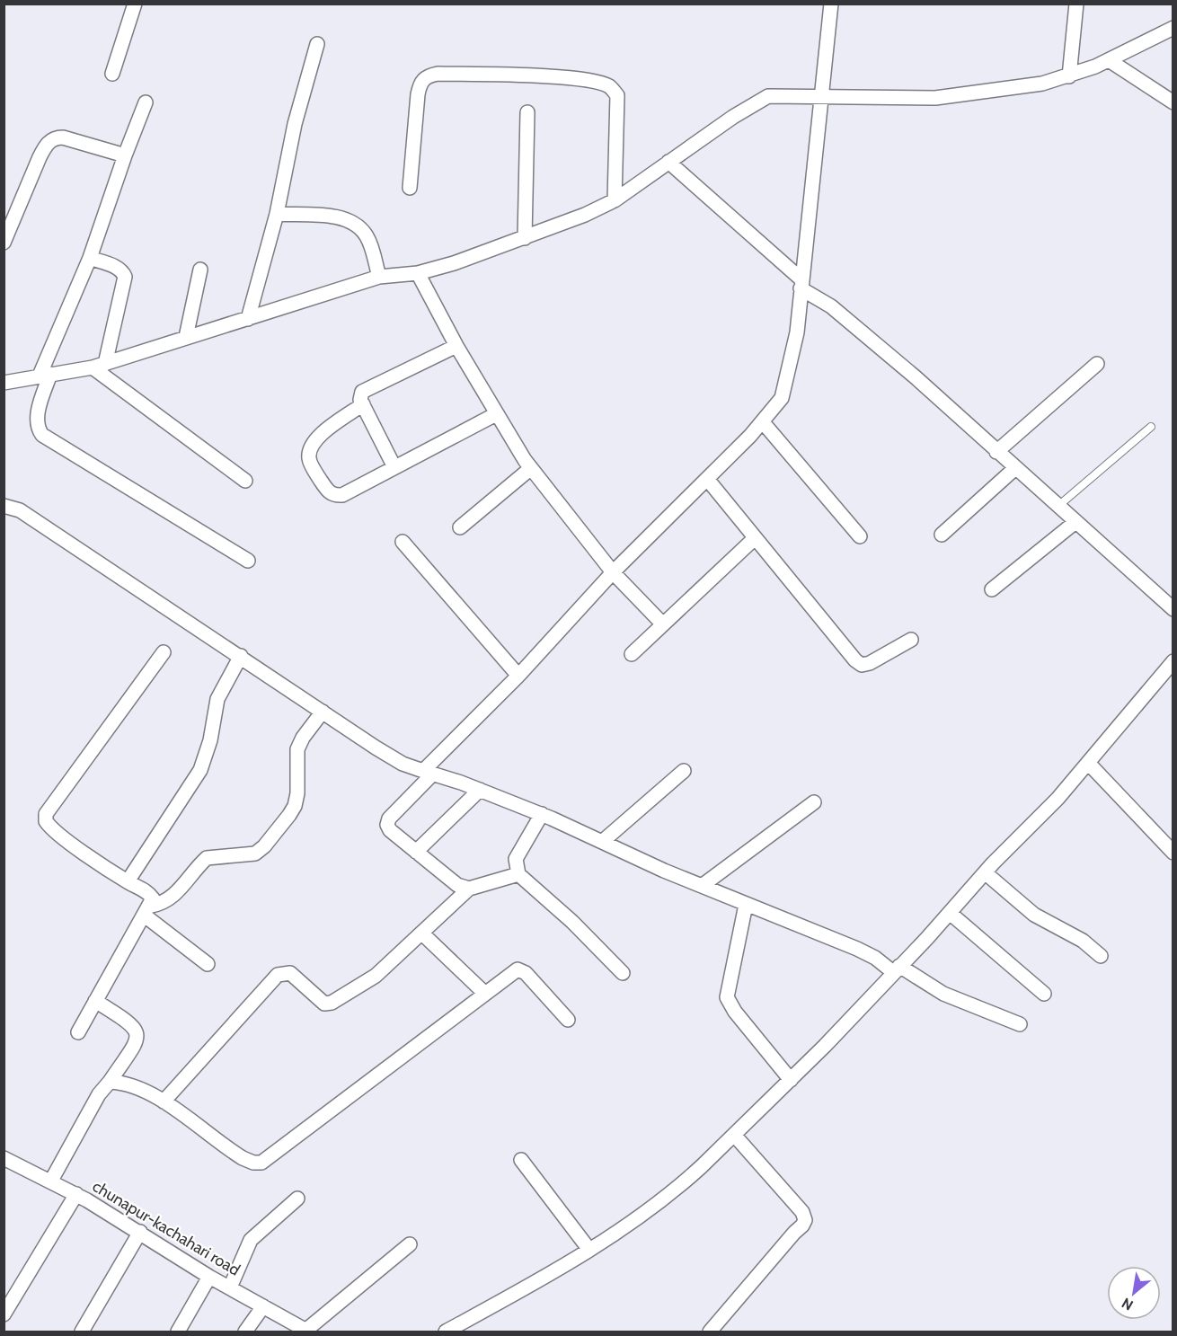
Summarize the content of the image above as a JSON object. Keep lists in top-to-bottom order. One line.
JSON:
{"streets":{"street":["chunapur-kachahari road"]},"north":"bottom left"}
